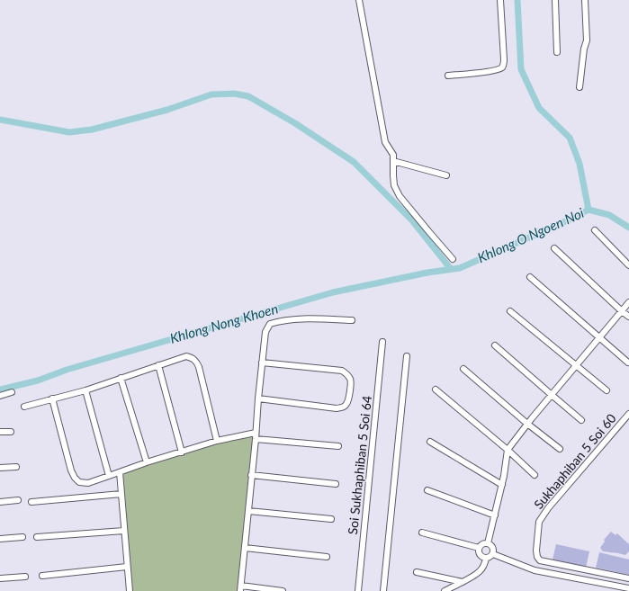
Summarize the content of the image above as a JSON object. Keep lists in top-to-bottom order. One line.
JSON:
{"streets":{"street":["Sukhaphiban 5 Soi 60","Soi Sukhaphiban 5 Soi 64"]},"water":["Khlong O Ngoen Noi","Khlong Nong Khoen"]}
